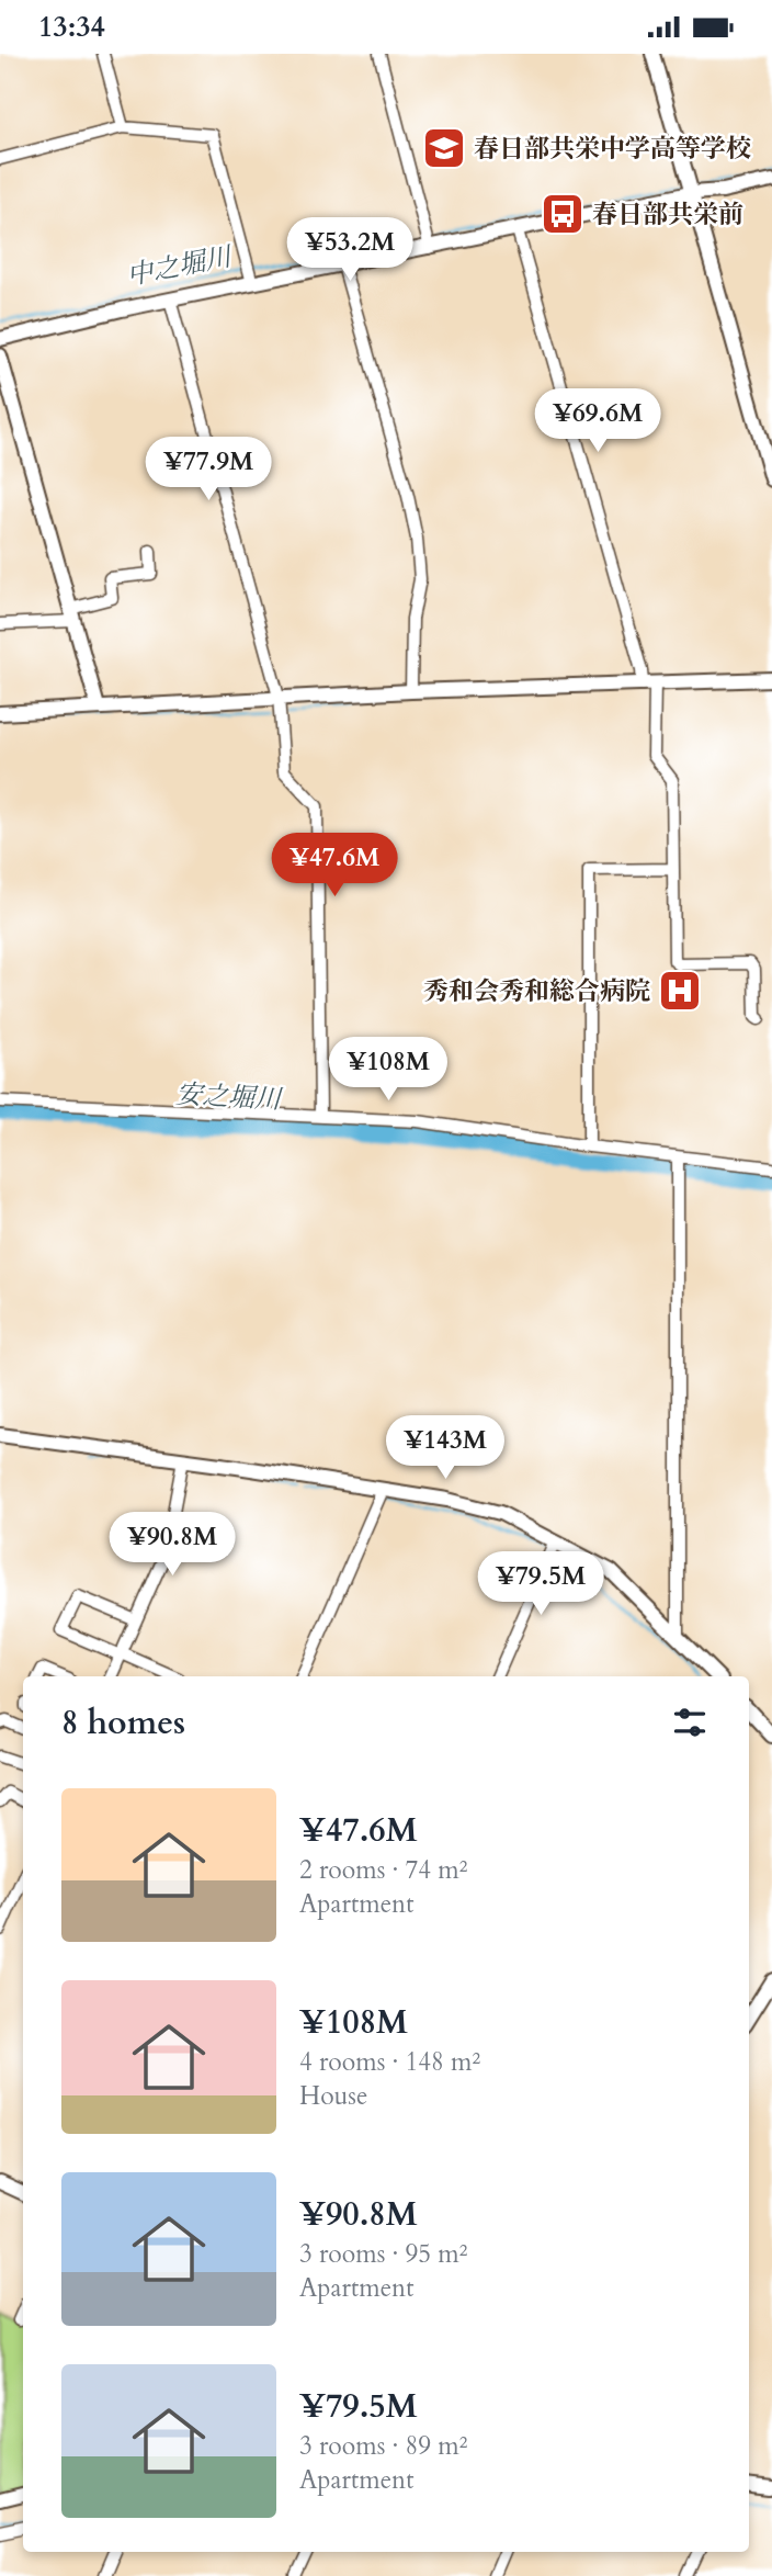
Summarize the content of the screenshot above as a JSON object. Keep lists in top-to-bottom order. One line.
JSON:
{"water":["中之堀川","安之堀川"],"places":{"school or university":["春日部共栄中学高等学校"],"bus stop":["春日部共栄前"],"hospital":["秀和会秀和総合病院"]},"page":{"status":"13:34","price":["¥53.2M","¥69.6M","¥77.9M","¥47.6M","¥108M","¥143M","¥90.8M","¥79.5M"],"heading":"8 homes","list":[{"name":"¥47.6M","note":"2 rooms · 74 m² · Apartment"},{"name":"¥108M","note":"4 rooms · 148 m² · House"},{"name":"¥90.8M","note":"3 rooms · 95 m² · Apartment"},{"name":"¥79.5M","note":"3 rooms · 89 m² · Apartment"}]}}
